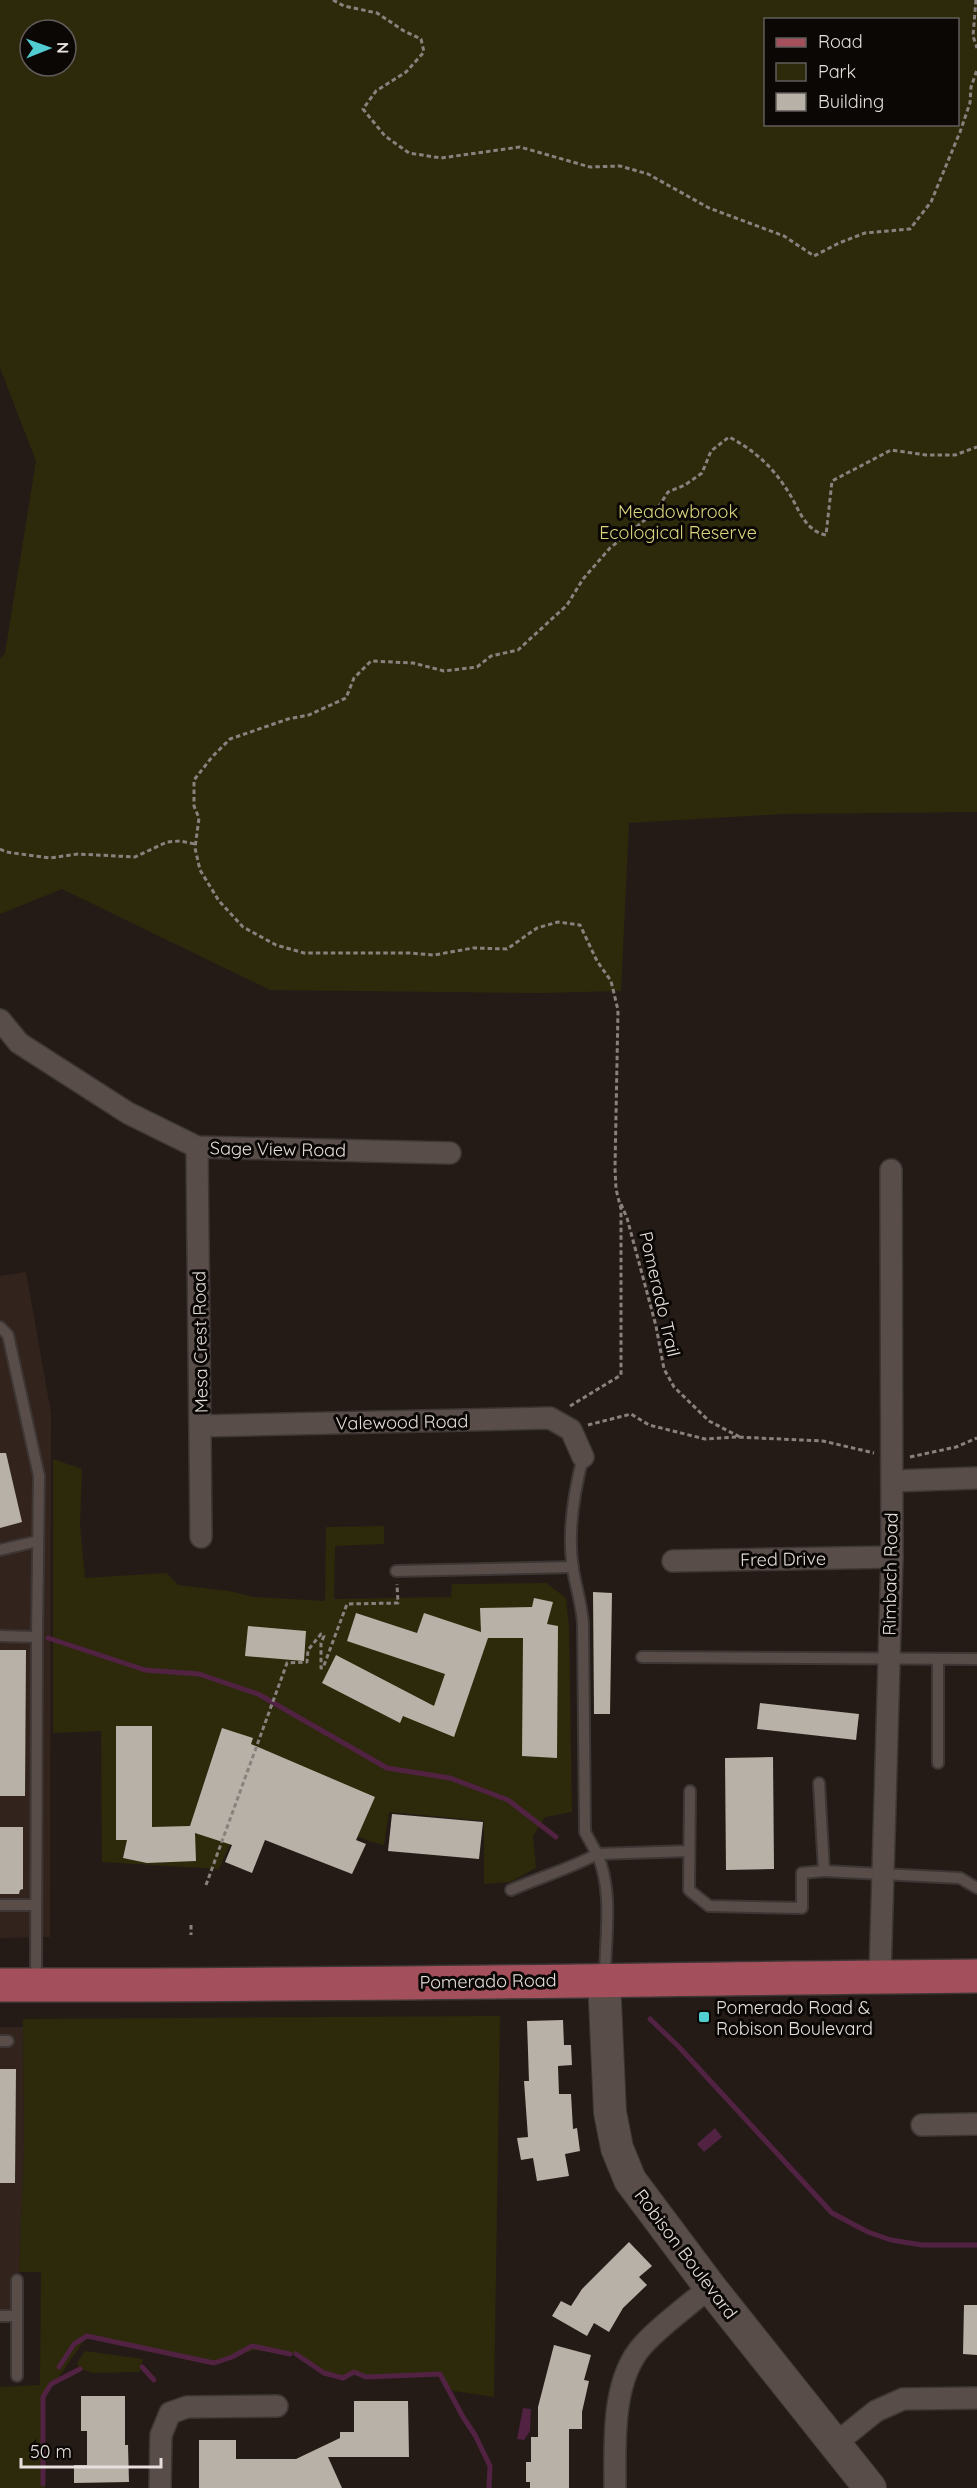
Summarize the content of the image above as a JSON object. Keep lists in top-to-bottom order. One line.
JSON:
{"streets":{"main road":["Pomerado Road"],"street":["Sage View Road","Mesa Crest Road","Valewood Road","Fred Drive","Rimbach Road","Robison Boulevard"],"path":["Pomerado Trail"]},"crossings":[["Sage View Road","Mesa Crest Road"],["Pomerado Trail","Rimbach Road"],["Mesa Crest Road","Valewood Road"],["Fred Drive","Rimbach Road"],["Rimbach Road","Pomerado Road"],["Pomerado Road","Robison Boulevard"]],"parks":["Meadowbrook Ecological Reserve"],"places":{"transit":["Pomerado Road & Robison Boulevard"]},"legend":["Road","Park","Building"],"scale_bar":"50 m","north":"right"}
